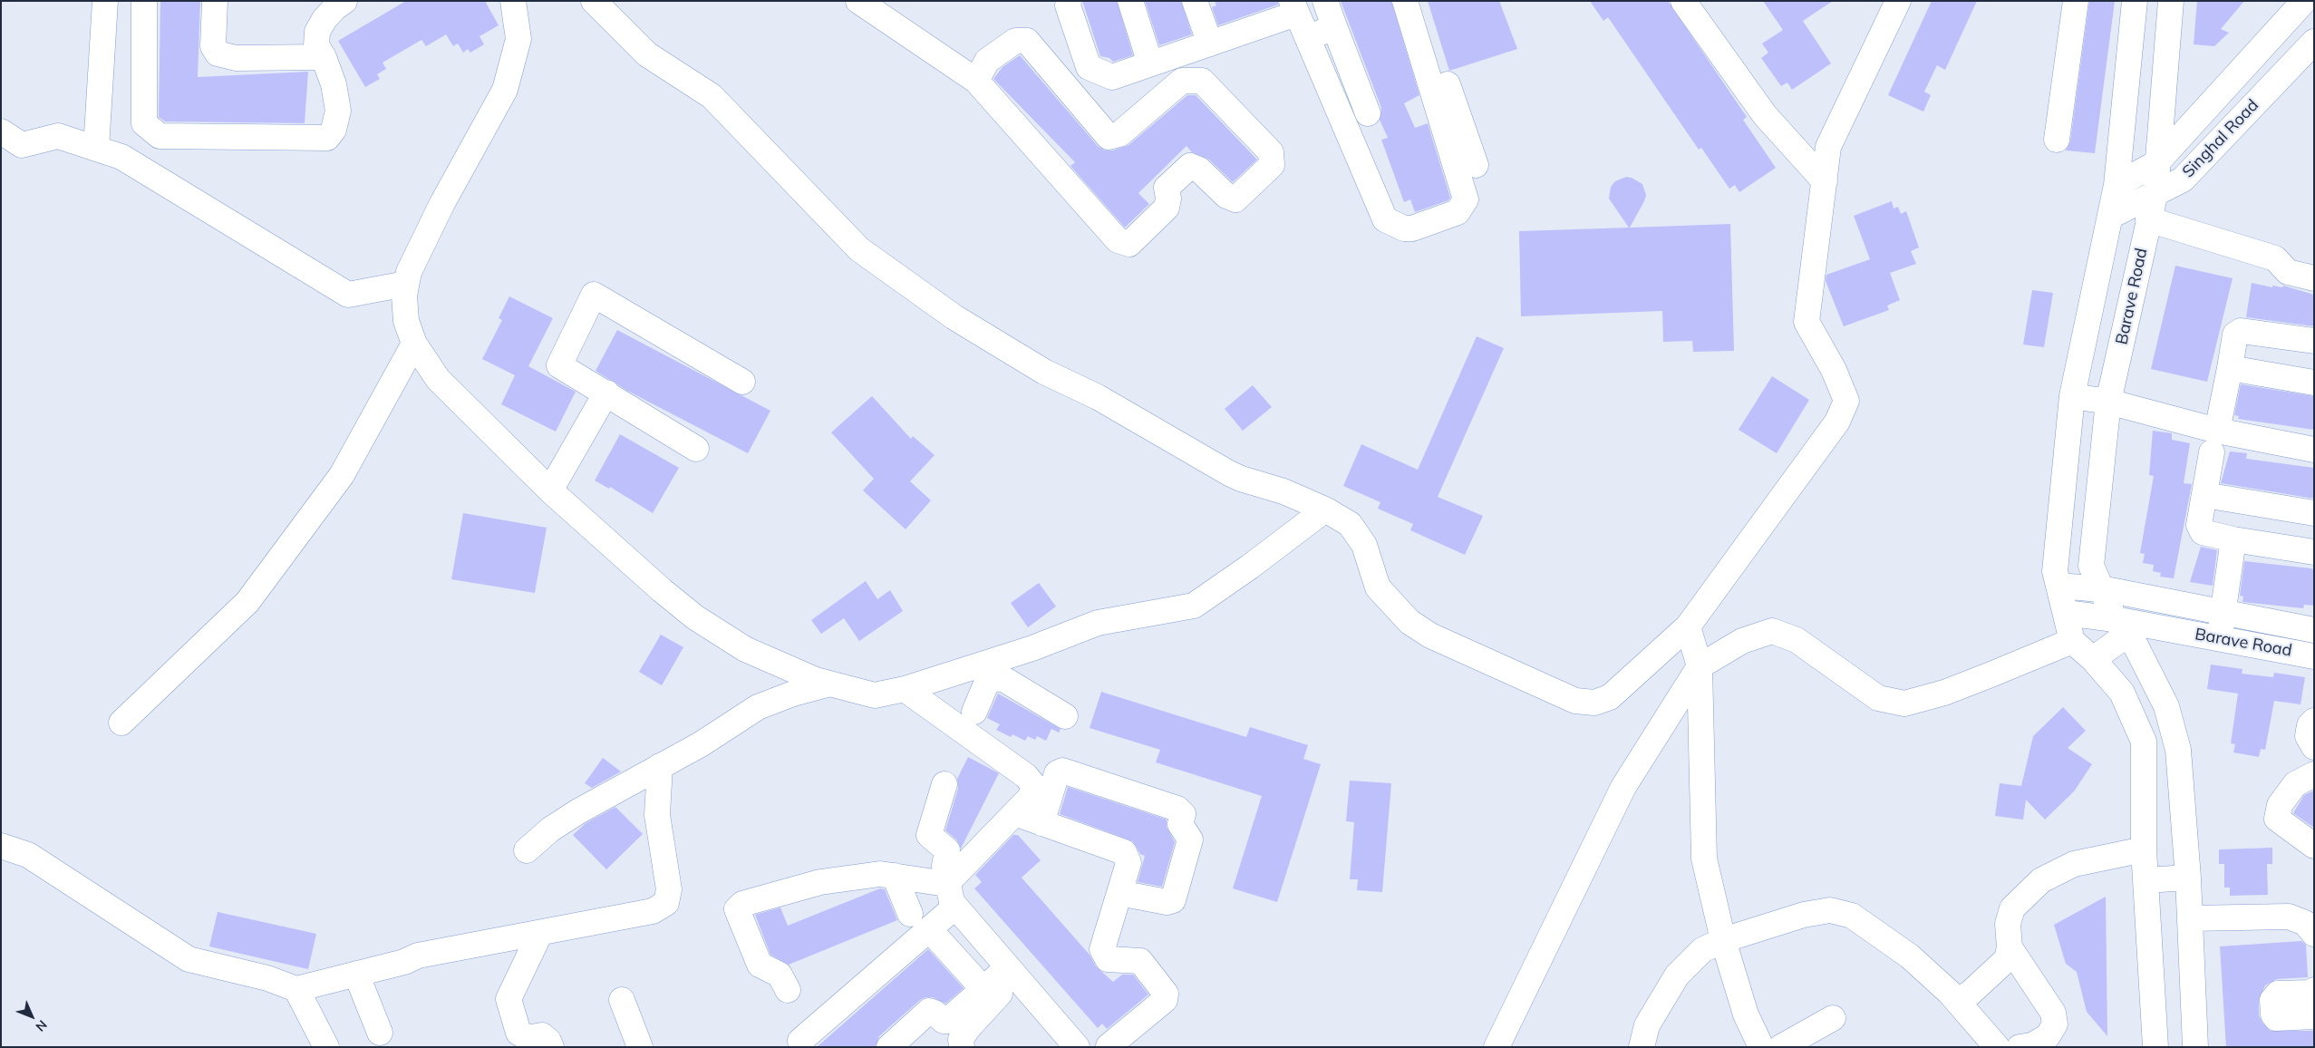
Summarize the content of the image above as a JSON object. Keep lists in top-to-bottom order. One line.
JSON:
{"streets":{"street":["Singhal Road","Barave Road"]},"crossings":[["Singhal Road","Barave Road"]],"north":"bottom right"}
